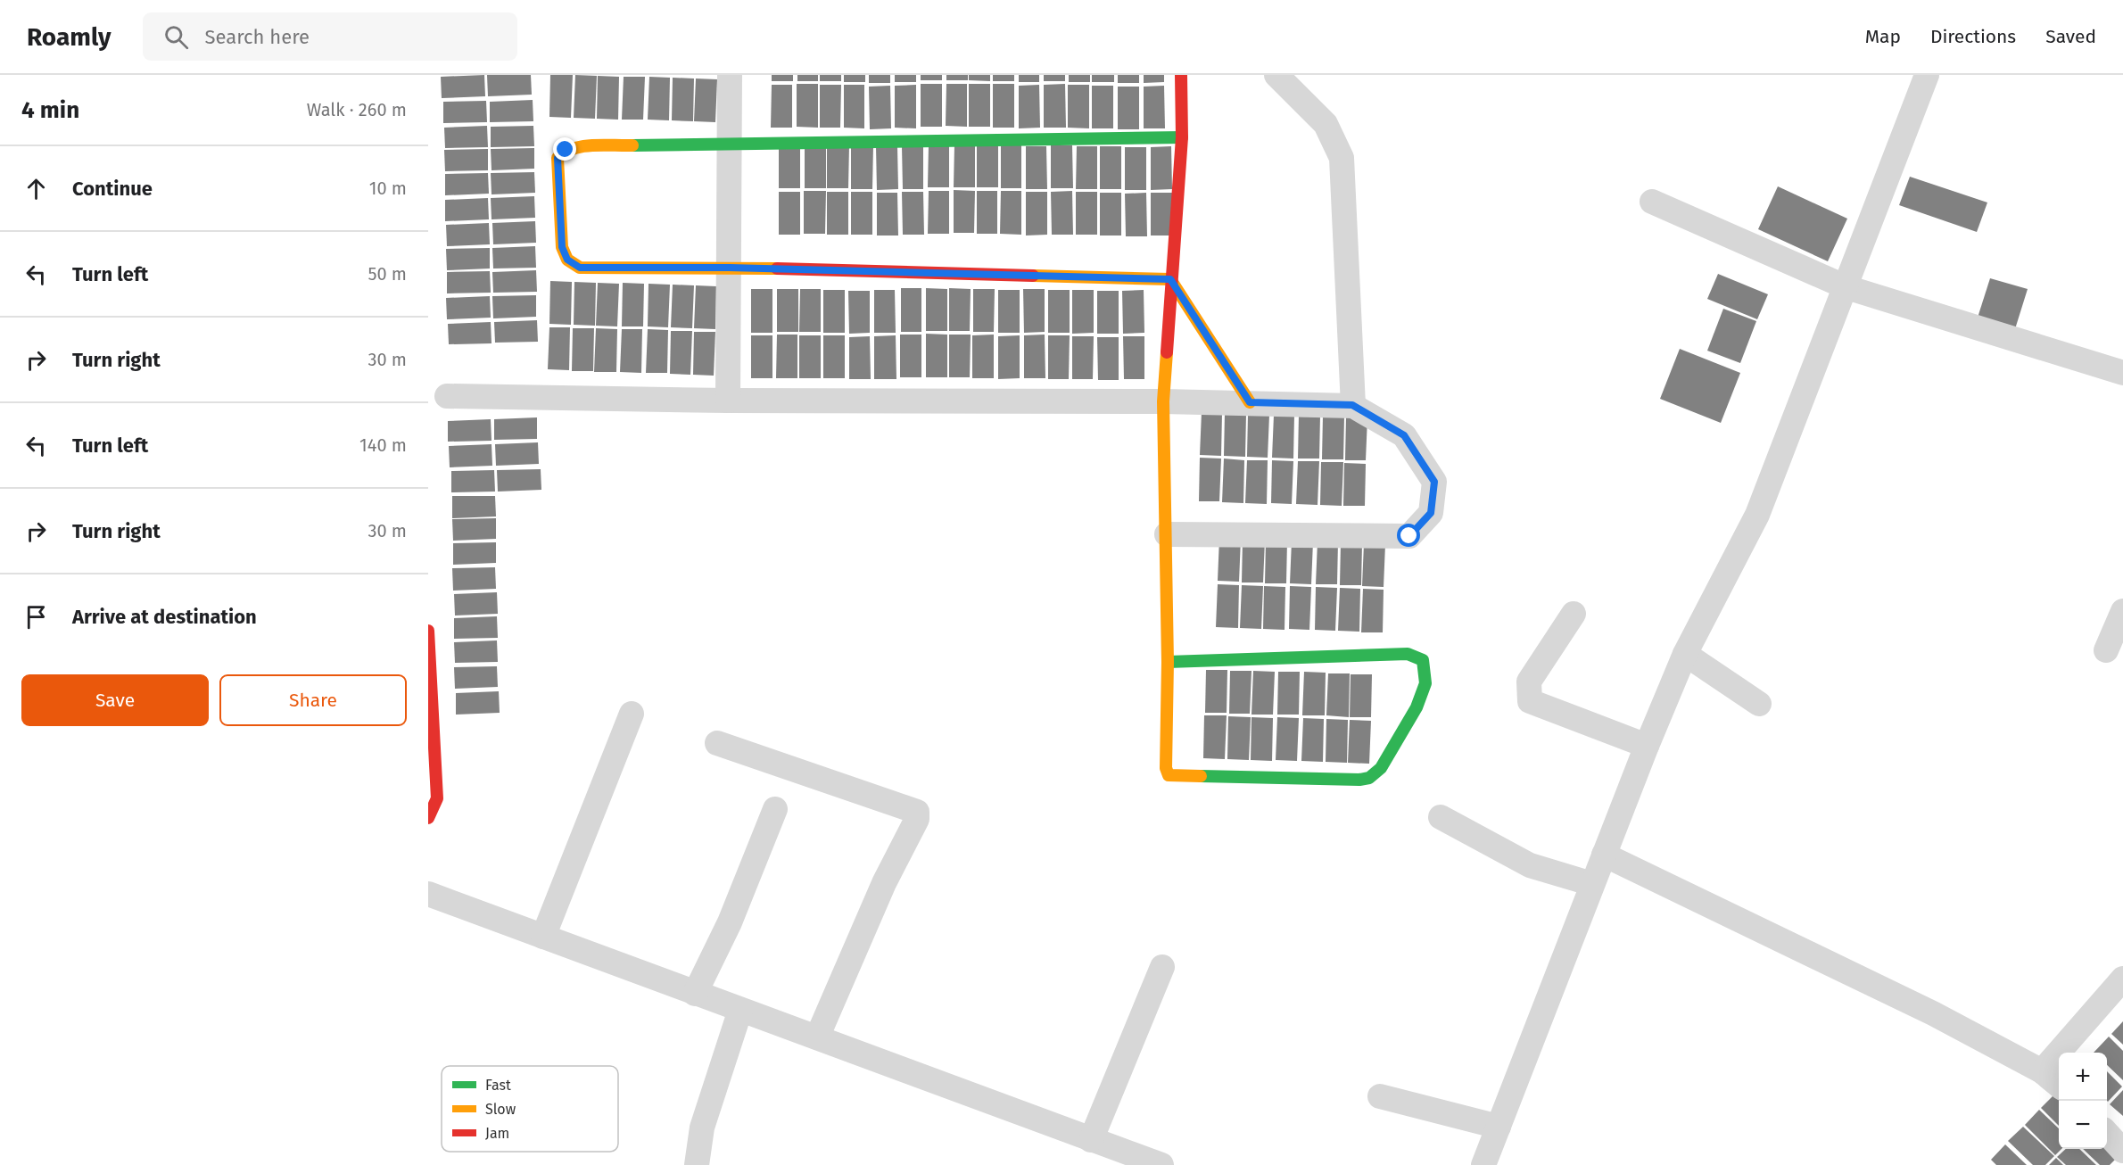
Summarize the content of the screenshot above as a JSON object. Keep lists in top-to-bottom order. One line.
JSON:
{"legend":["Fast","Slow","Jam"],"page":{"header":"Roamly","search":"Search here","nav":["Map","Directions","Saved"],"heading":["4 min","Walk · 260 m"],"list":[["Continue","10 m"],["Turn left","50 m"],["Turn right","30 m"],["Turn left","140 m"],["Turn right","30 m"],"Arrive at destination"],"buttons":["Save","Share"],"map_buttons":["+","−"]}}
